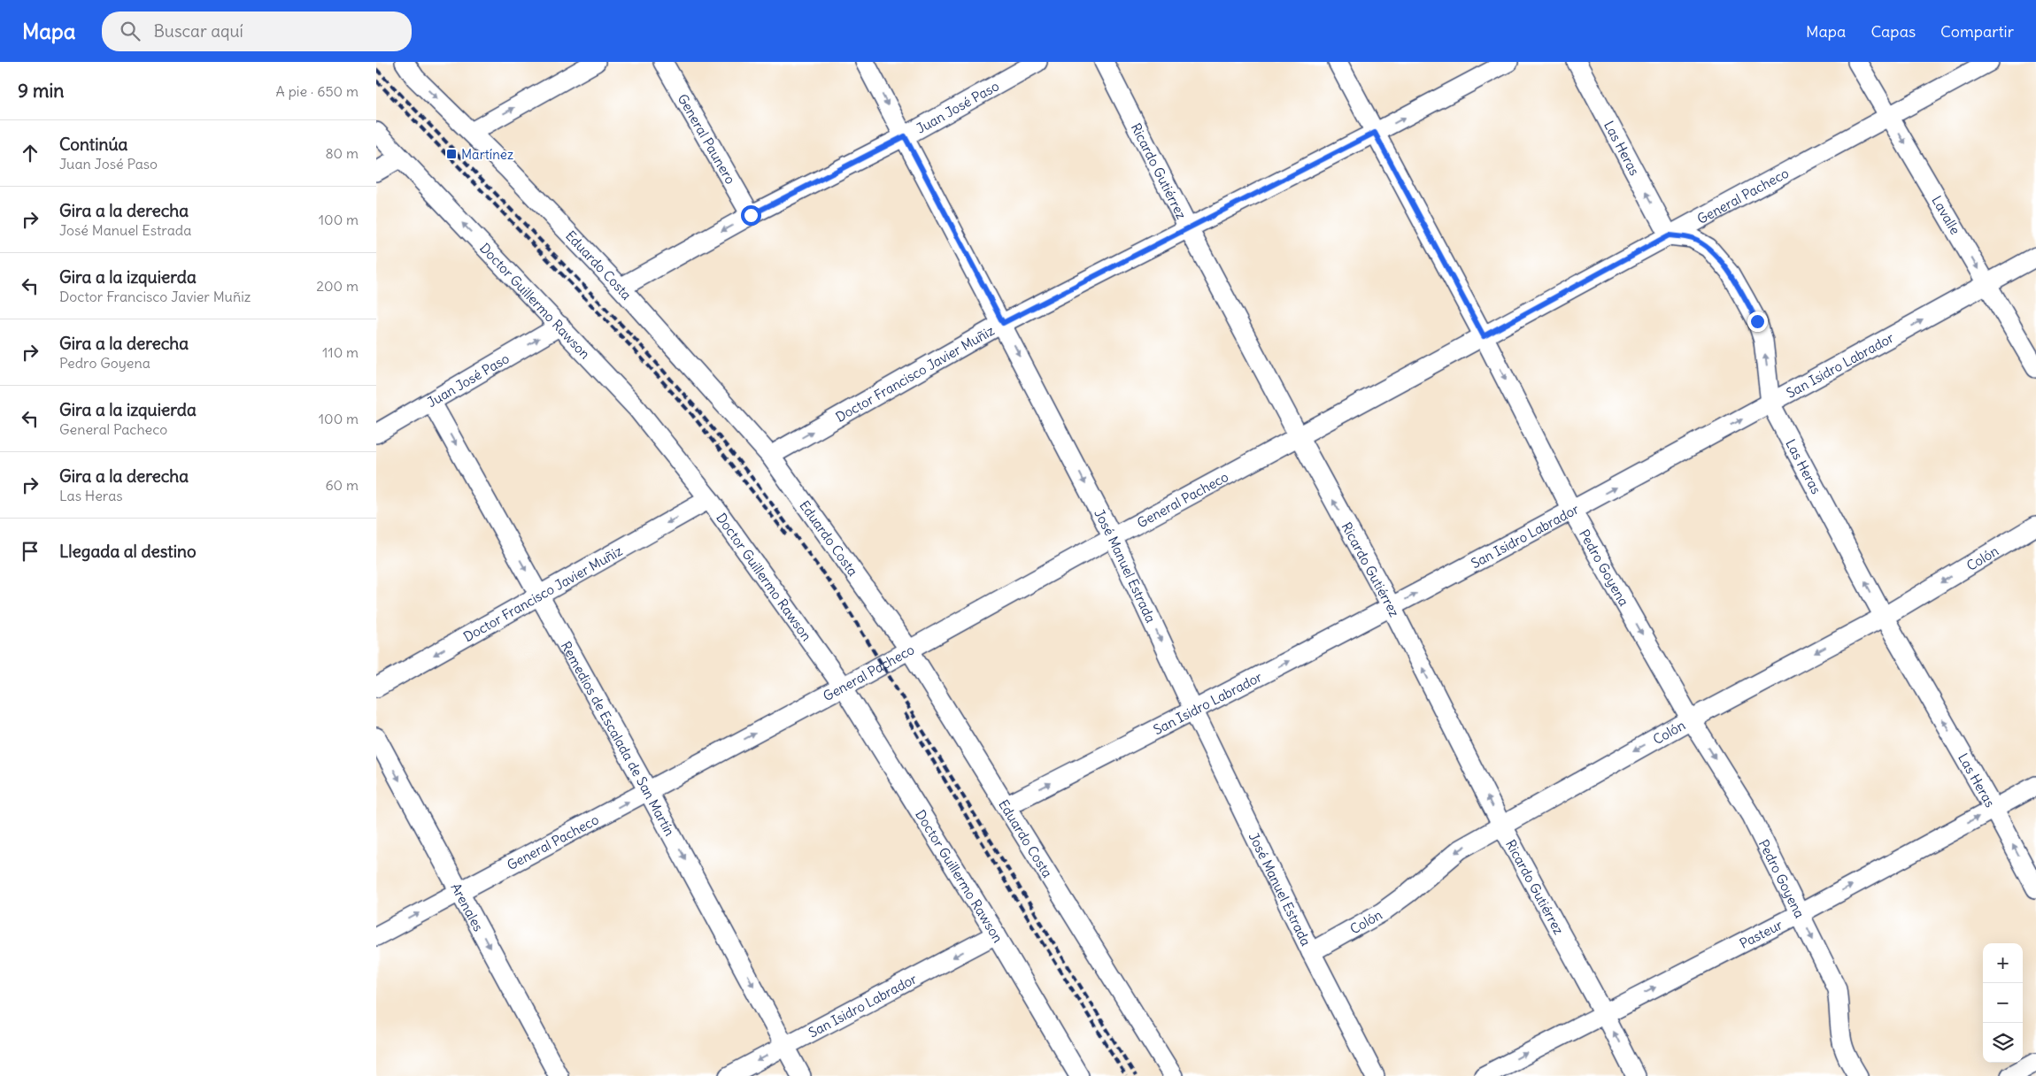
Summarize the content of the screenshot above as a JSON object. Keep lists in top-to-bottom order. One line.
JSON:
{"streets":{"street":["Juan José Paso","General Paunero","Las Heras","Ricardo Gutiérrez","General Pacheco","Lavalle","Eduardo Costa","Doctor Guillermo Rawson","San Isidro Labrador","Doctor Francisco Javier Muñiz","Colón","José Manuel Estrada","Pedro Goyena","Remedios de Escalada de San Martín","Arenales","Pasteur"]},"crossings":[["Juan José Paso","General Paunero"],["Juan José Paso","Eduardo Costa"],["Juan José Paso","Doctor Guillermo Rawson"],["Juan José Paso","José Manuel Estrada"],["Juan José Paso","Remedios de Escalada de San Martín"],["Las Heras","General Pacheco"],["Las Heras","San Isidro Labrador"],["Las Heras","Colón"],["Las Heras","Pasteur"],["Ricardo Gutiérrez","General Pacheco"],["Ricardo Gutiérrez","San Isidro Labrador"],["Ricardo Gutiérrez","Doctor Francisco Javier Muñiz"],["Ricardo Gutiérrez","Colón"],["Ricardo Gutiérrez","Pasteur"],["General Pacheco","Lavalle"],["General Pacheco","Eduardo Costa"],["General Pacheco","Doctor Guillermo Rawson"],["General Pacheco","José Manuel Estrada"],["General Pacheco","Pedro Goyena"],["General Pacheco","Remedios de Escalada de San Martín"],["General Pacheco","Arenales"],["Lavalle","San Isidro Labrador"],["Eduardo Costa","San Isidro Labrador"],["Eduardo Costa","Doctor Francisco Javier Muñiz"],["Doctor Guillermo Rawson","San Isidro Labrador"],["Doctor Guillermo Rawson","Doctor Francisco Javier Muñiz"],["San Isidro Labrador","José Manuel Estrada"],["San Isidro Labrador","Pedro Goyena"],["San Isidro Labrador","Remedios de Escalada de San Martín"],["Doctor Francisco Javier Muñiz","José Manuel Estrada"],["Doctor Francisco Javier Muñiz","Pedro Goyena"],["Doctor Francisco Javier Muñiz","Remedios de Escalada de San Martín"],["Colón","José Manuel Estrada"],["Colón","Pedro Goyena"],["Pedro Goyena","Pasteur"]],"one_way":["Las Heras","Ricardo Gutiérrez","Lavalle","Colón","José Manuel Estrada","Pedro Goyena","Remedios de Escalada de San Martín","Arenales","Pasteur"],"places":{"transit":["Martínez"]},"page":{"header":"Mapa","search":"Buscar aquí","nav":["Mapa","Capas","Compartir"],"heading":["9 min","A pie · 650 m"],"list":[["Continúa","Juan José Paso","80 m"],["Gira a la derecha","José Manuel Estrada","100 m"],["Gira a la izquierda","Doctor Francisco Javier Muñiz","200 m"],["Gira a la derecha","Pedro Goyena","110 m"],["Gira a la izquierda","General Pacheco","100 m"],["Gira a la derecha","Las Heras","60 m"],"Llegada al destino"],"map_buttons":["+","−"]}}
